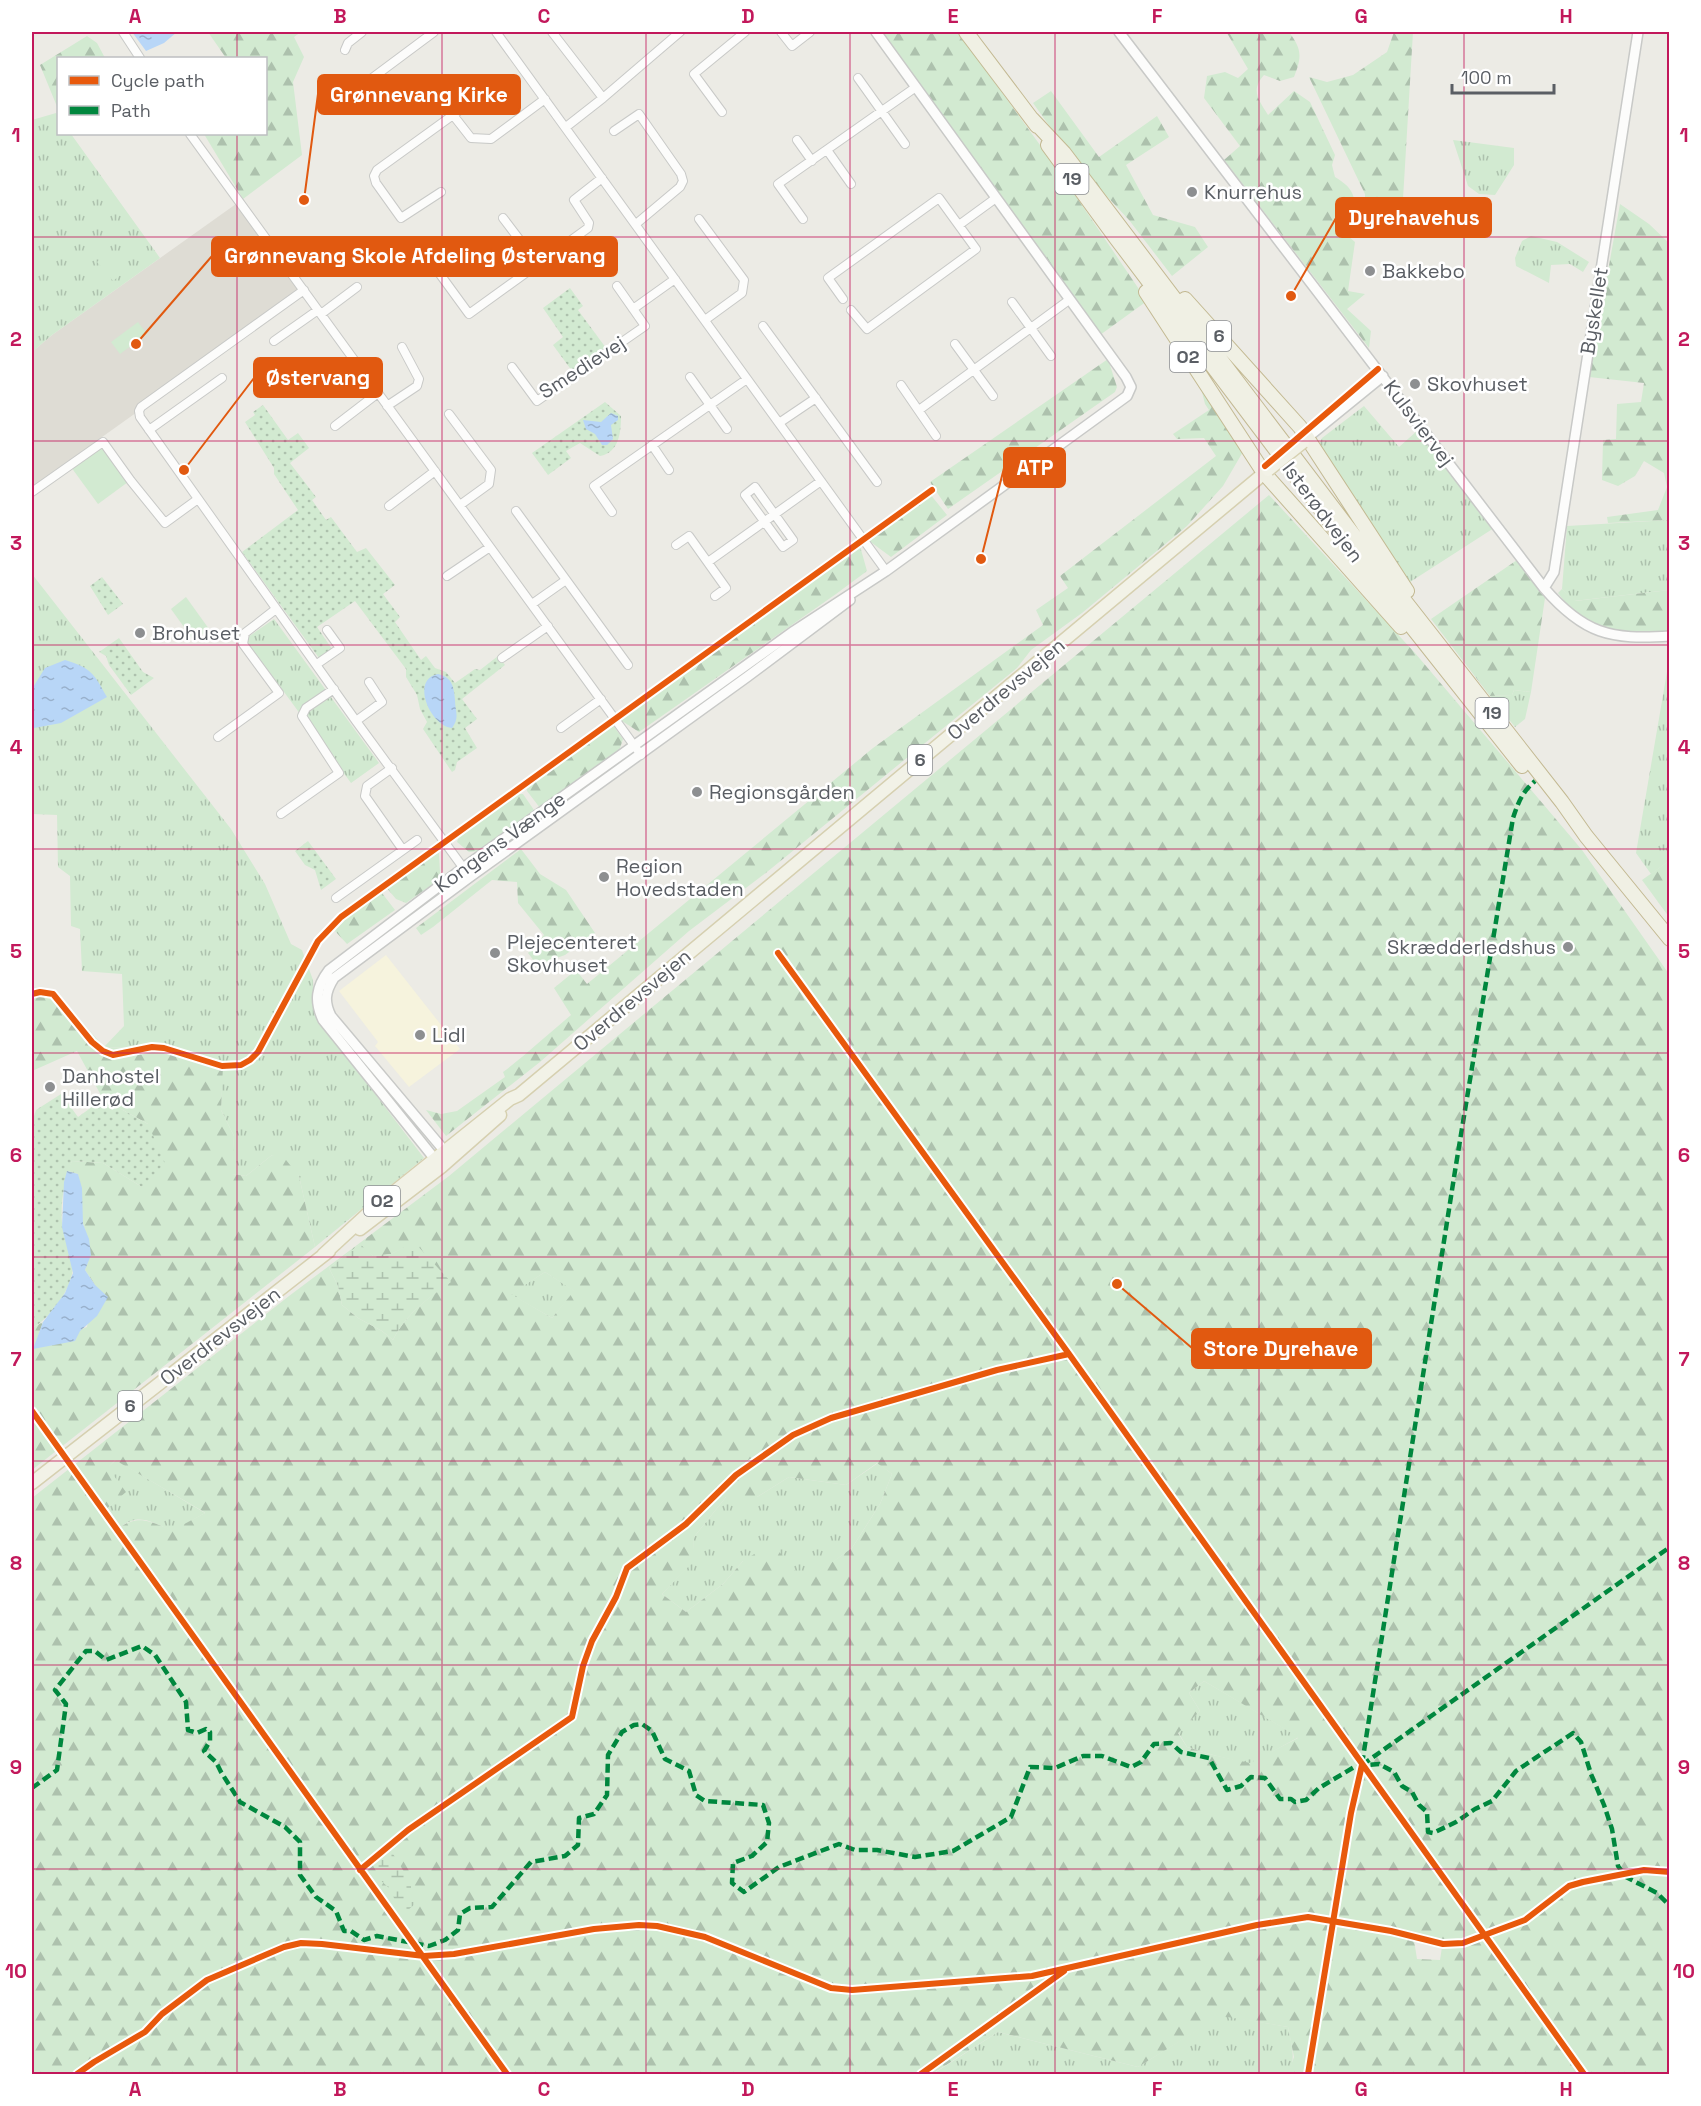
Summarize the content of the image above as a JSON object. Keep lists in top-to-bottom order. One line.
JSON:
{"streets":{"highway":["19","6","O2","Isterødvejen"],"main road":["Overdrevsvejen"],"street":["Byskellet","Smedievej","Kulsviervej","Kongens Vænge"]},"crossings":[["Byskellet","Kulsviervej"],["6","O2"],["6","Isterødvejen"],["6","Overdrevsvejen"],["O2","Isterødvejen"],["O2","Overdrevsvejen"],["Kulsviervej","Overdrevsvejen"],["Overdrevsvejen","Kongens Vænge"]],"places":["Knurrehus","Grønnevang Kirke","Bakkebo","Dyrehavehus","Grønnevang Skole Afdeling Østervang","Skovhuset","Østervang","ATP","Brohuset","Regionsgården","Region Hovedstaden","Skrædderledshus","Plejecenteret Skovhuset","Lidl","Danhostel Hillerød","Store Dyrehave"],"legend":["Cycle path","Path"],"scale_bar":"100 m","grid":{"columns":["A","B","C","D","E","F","G","H"],"rows":["1","2","3","4","5","6","7","8","9","10"]}}
